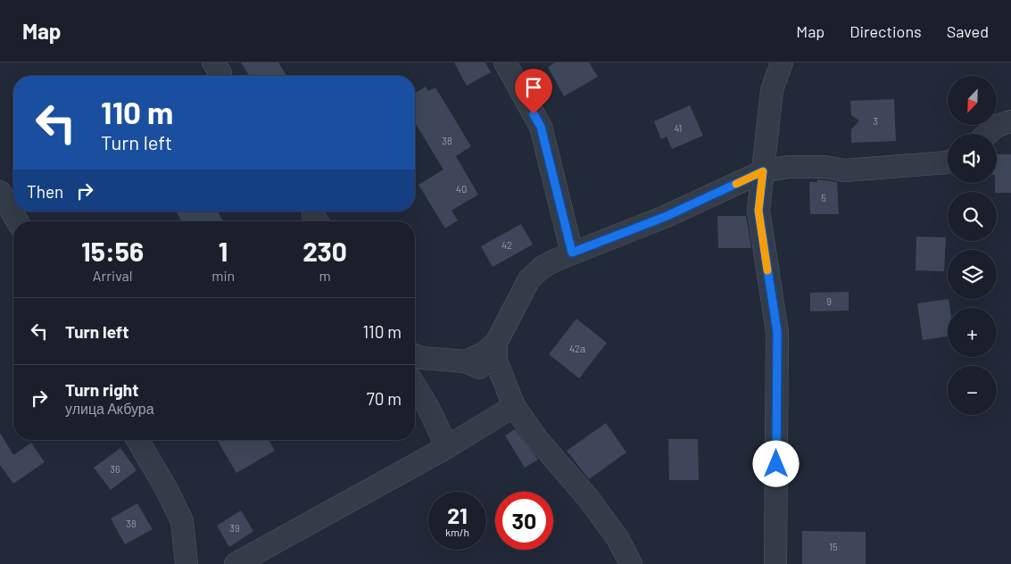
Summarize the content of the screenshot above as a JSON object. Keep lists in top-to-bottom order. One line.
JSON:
{"house_numbers":["3","41","38","40","5","42","9","42а","36","38","39","15"],"north":"bottom left","page":{"header":"Map","nav":["Map","Directions","Saved"],"map_buttons":["+","−"],"turn":["110 m","Turn left"],"then":"Then","eta":["15:56","Arrival","1","min","230","m"],"list":[{"name":"Turn left","value":"110 m"},{"name":"Turn right","note":"улица Акбура","value":"70 m"}],"speed":"21 km/h","limit":"30"}}
